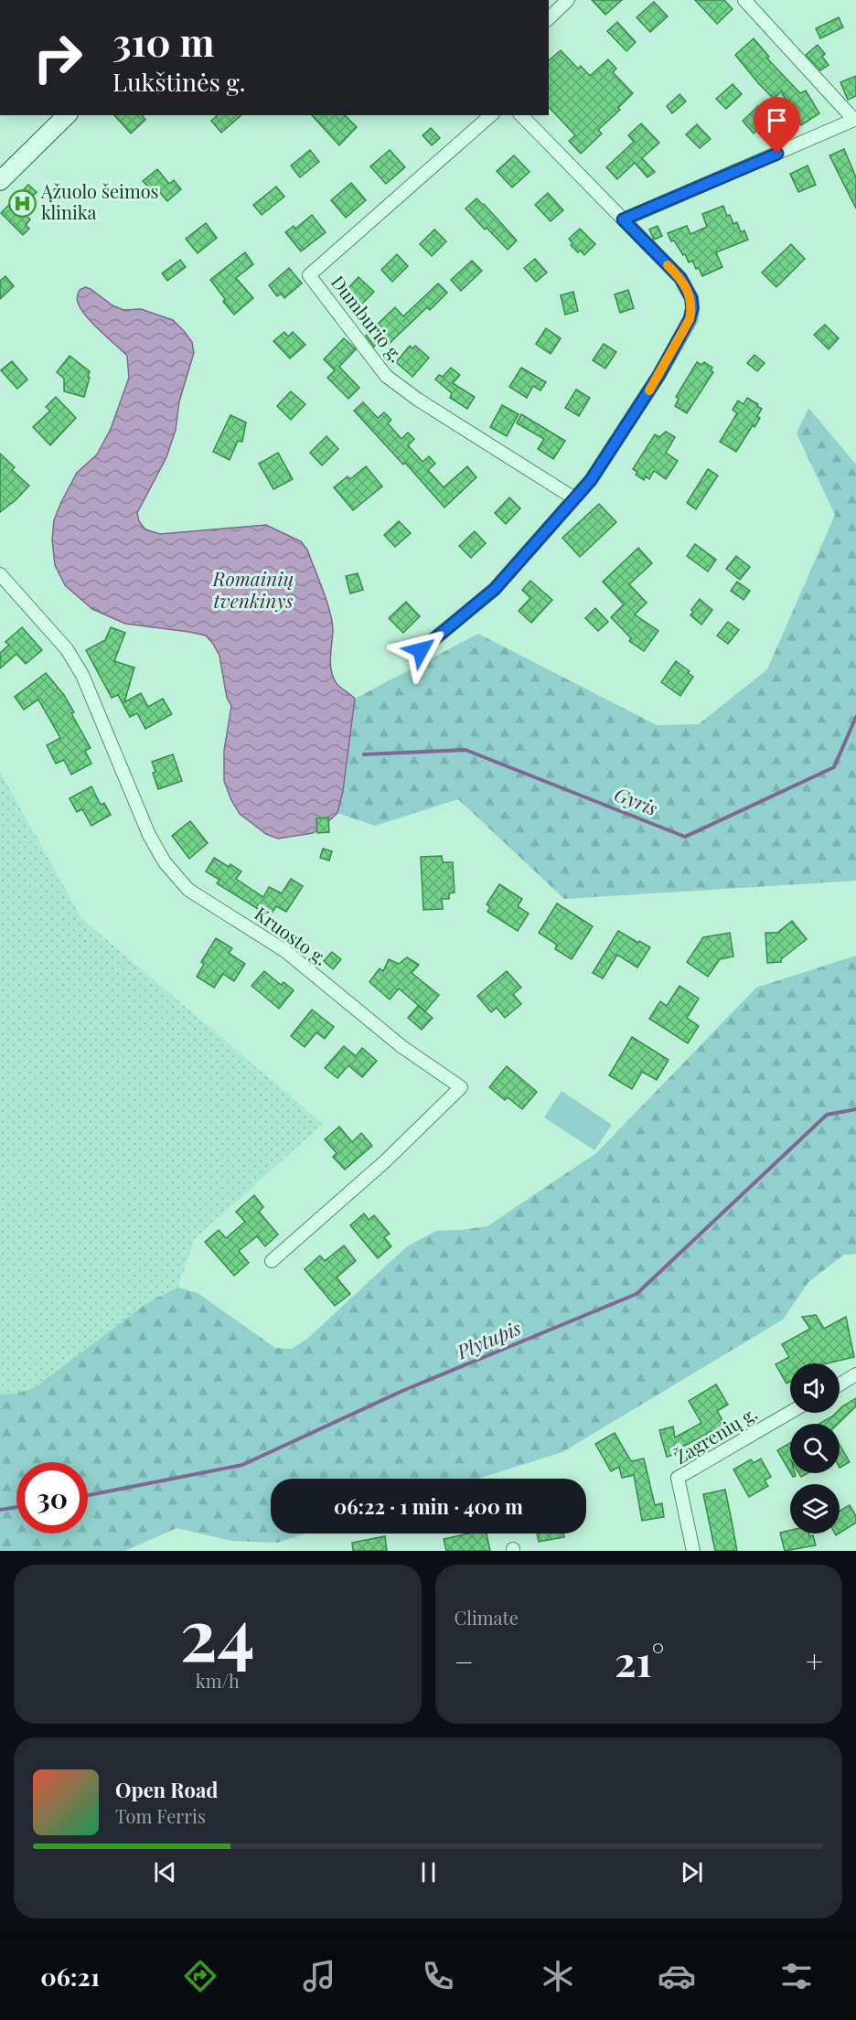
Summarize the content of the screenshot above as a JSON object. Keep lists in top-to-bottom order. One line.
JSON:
{"streets":{"street":["Dumburio g.","Kruosto g.","Žagrenių g."]},"water":["Romainių tvenkinys","Gyris","Plytupis"],"places":{"hospital":["Ąžuolo šeimos klinika"]},"page":{"turn":["310 m","Lukštinės g."],"limit":"30","trip":"06:22 · 1 min · 400 m","tile":[["24","km/h"],"Climate"],"heat":["−","21°","+"],"song":["Open Road","Tom Ferris"],"tabs":"06:21"}}
